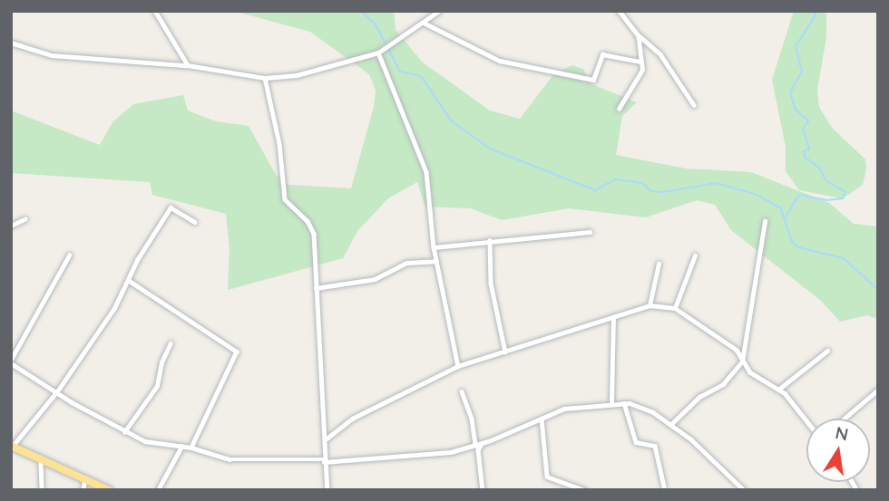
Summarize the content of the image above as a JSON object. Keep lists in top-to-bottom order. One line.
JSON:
{"north":"top"}
